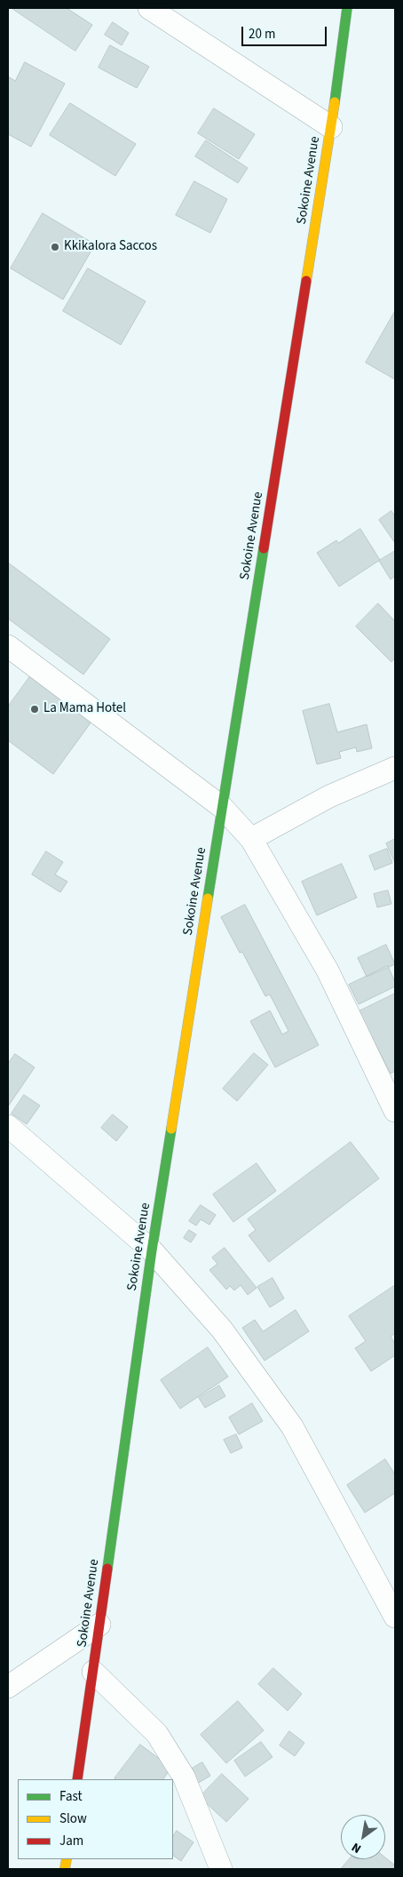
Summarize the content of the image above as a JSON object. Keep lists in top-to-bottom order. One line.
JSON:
{"streets":{"street":["Sokoine Avenue"]},"places":["Kkikalora Saccos","La Mama Hotel"],"legend":["Fast","Slow","Jam"],"scale_bar":"20 m","north":"bottom left"}
